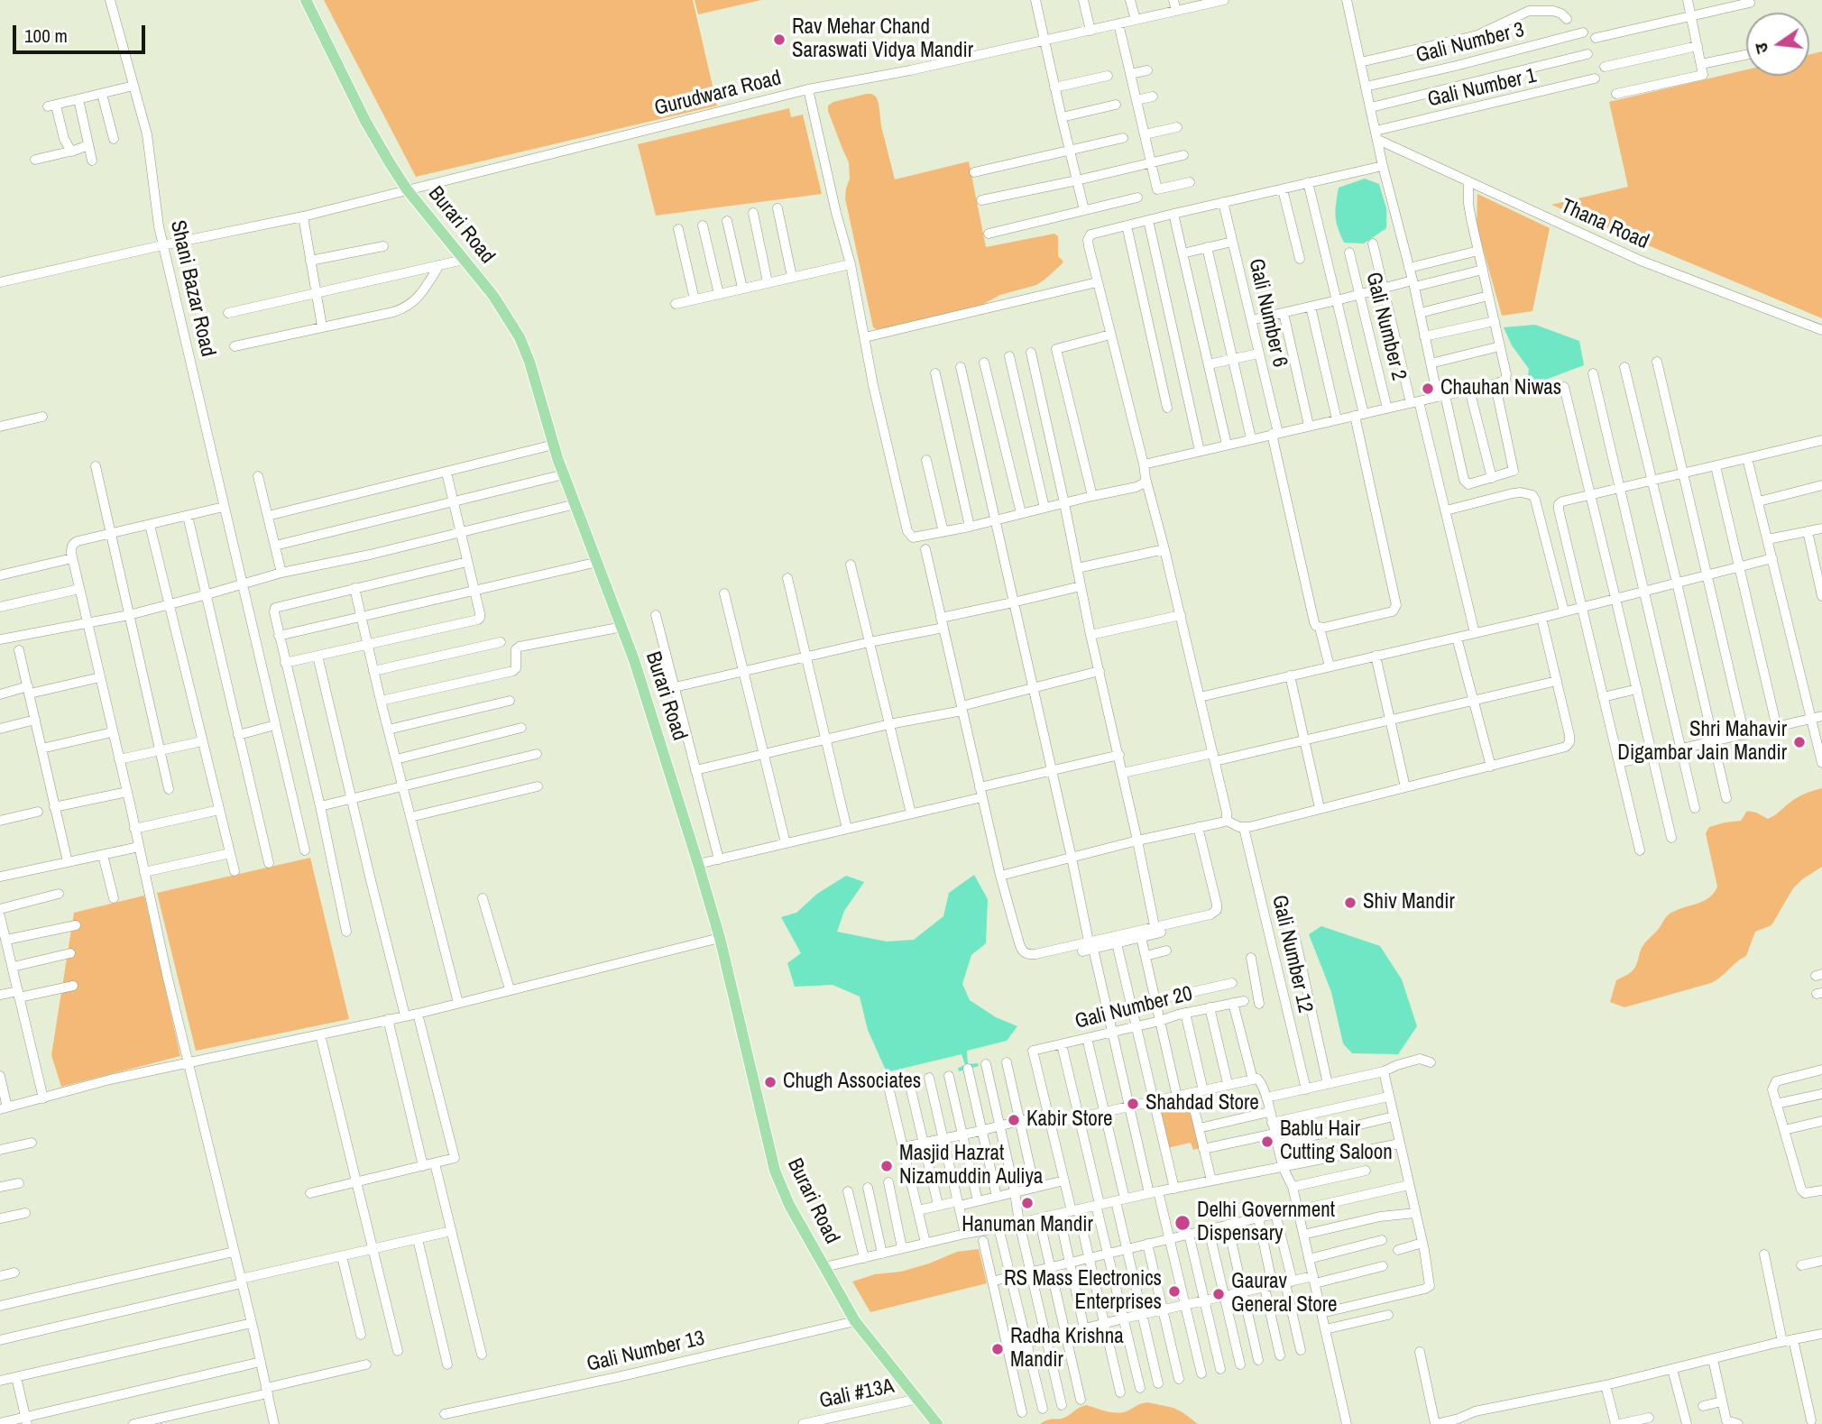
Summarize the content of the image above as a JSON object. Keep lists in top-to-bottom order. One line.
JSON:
{"streets":{"main road":["Burari Road"],"street":["Gali Number 3","Gali Number 1","Gurudwara Road","Thana Road","Shani Bazar Road","Gali Number 6","Gali Number 2","Gali Number 12","Gali Number 20","Gali Number 13","Gali #13A"]},"crossings":[["Gali Number 1","Thana Road"],["Gurudwara Road","Burari Road"],["Gurudwara Road","Shani Bazar Road"],["Burari Road","Gali Number 13"],["Burari Road","Gali #13A"]],"places":["Rav Mehar Chand Saraswati Vidya Mandir","Chauhan Niwas","Shri Mahavir Digambar Jain Mandir","Shiv Mandir","Chugh Associates","Shahdad Store","Kabir Store","Bablu Hair Cutting Saloon","Masjid Hazrat Nizamuddin Auliya","Hanuman Mandir","Delhi Government Dispensary","RS Mass Electronics Enterprises","Gaurav General Store","Radha Krishna Mandir"],"scale_bar":"100 m","north":"left"}
